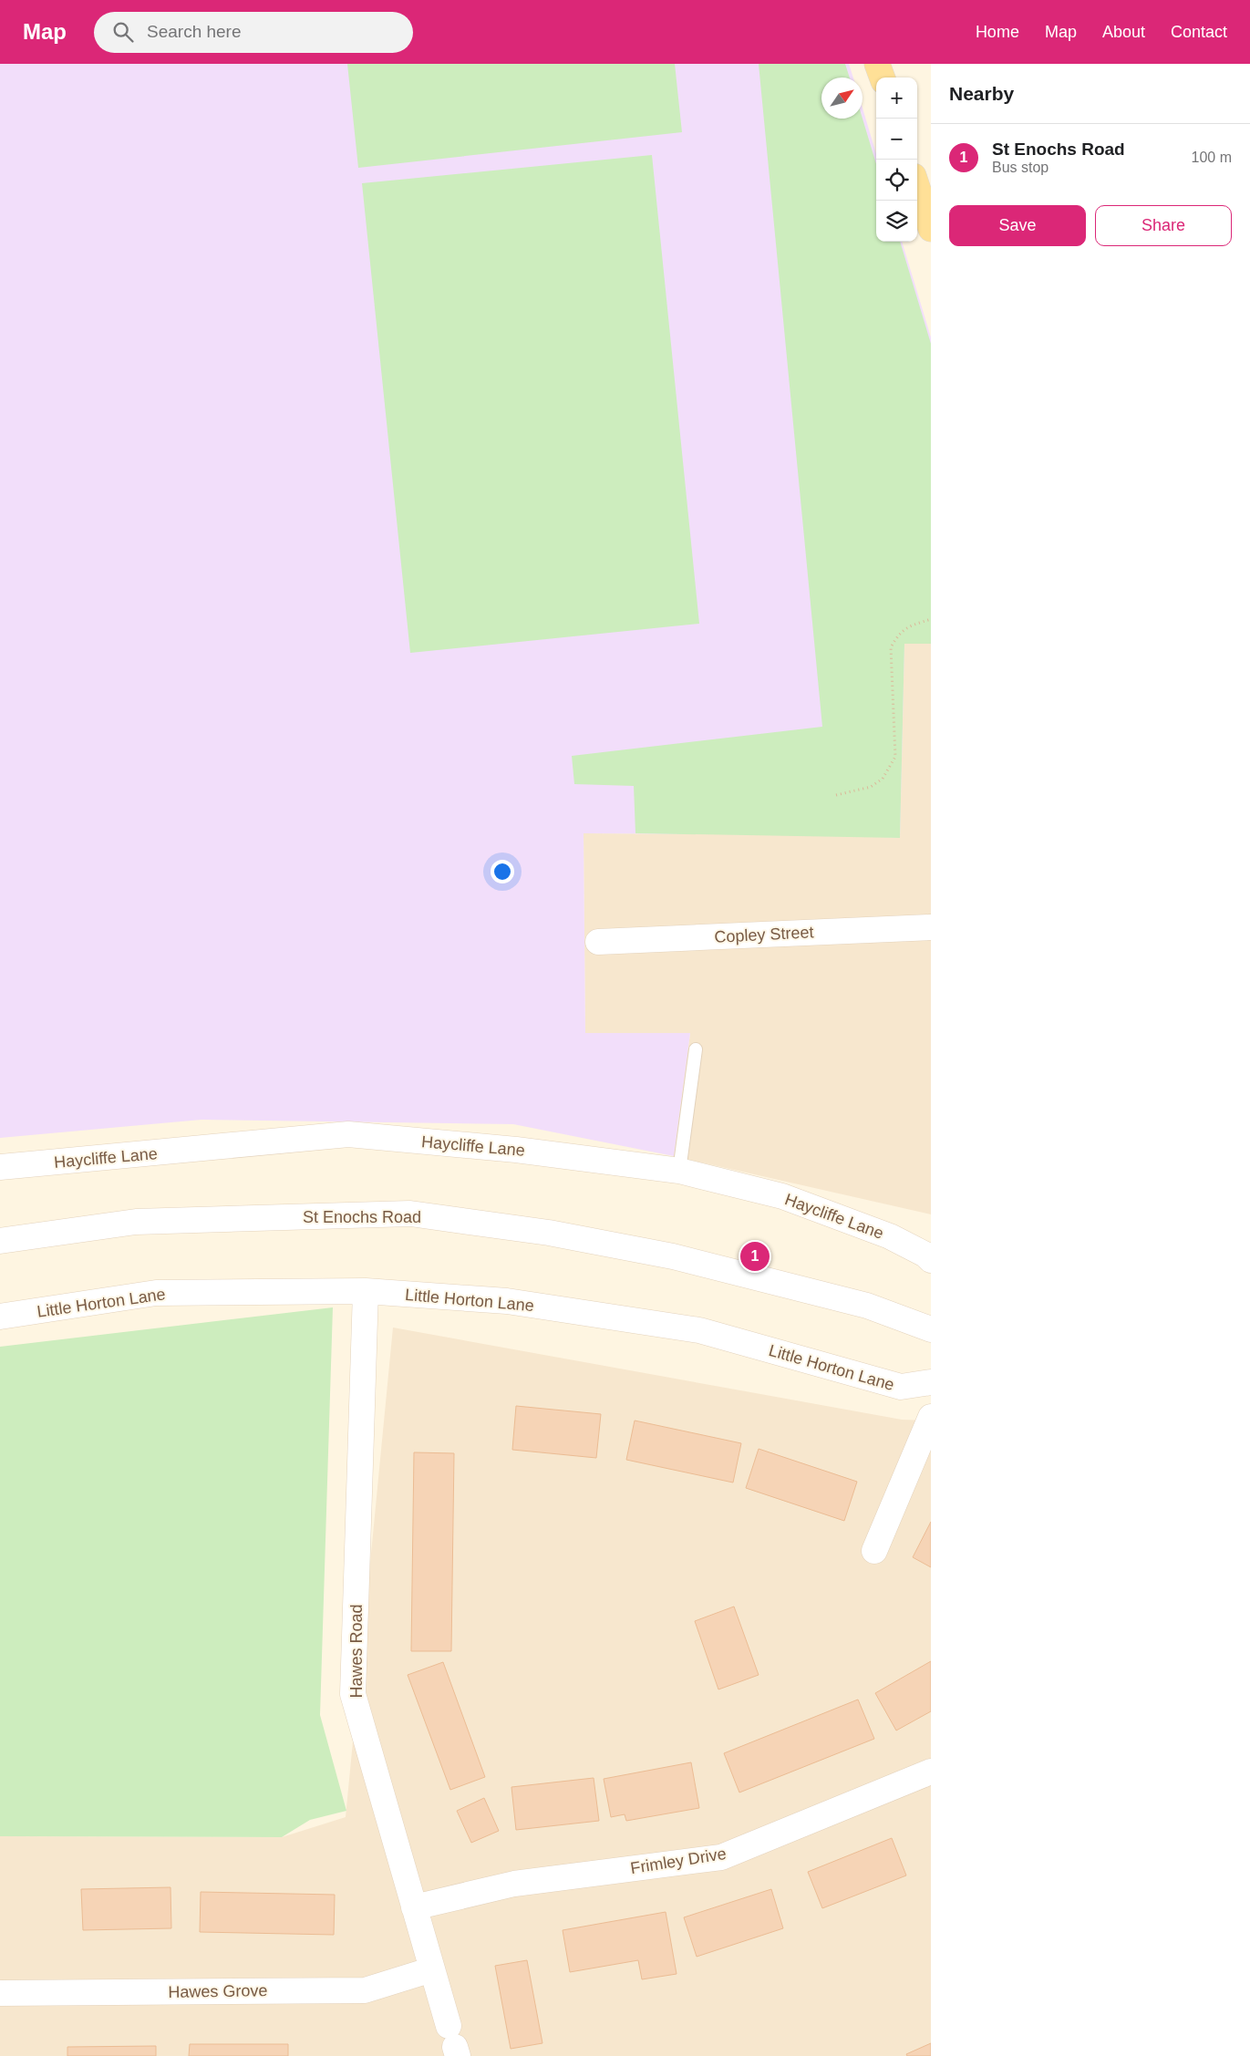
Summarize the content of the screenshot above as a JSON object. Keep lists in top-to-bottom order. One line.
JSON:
{"streets":{"street":["Copley Street","Haycliffe Lane","St Enochs Road","Little Horton Lane","Hawes Road","Frimley Drive","Hawes Grove"]},"crossings":[["Little Horton Lane","Hawes Road"],["Hawes Road","Frimley Drive"],["Hawes Road","Hawes Grove"]],"north":"top right","page":{"header":"Map","search":"Search here","nav":["Home","Map","About","Contact"],"heading":"Nearby","map_buttons":["+","−"],"list":[{"mark":"1","name":"St Enochs Road","note":"Bus stop","value":"100 m"}],"buttons":["Save","Share"],"pins":"1"}}
